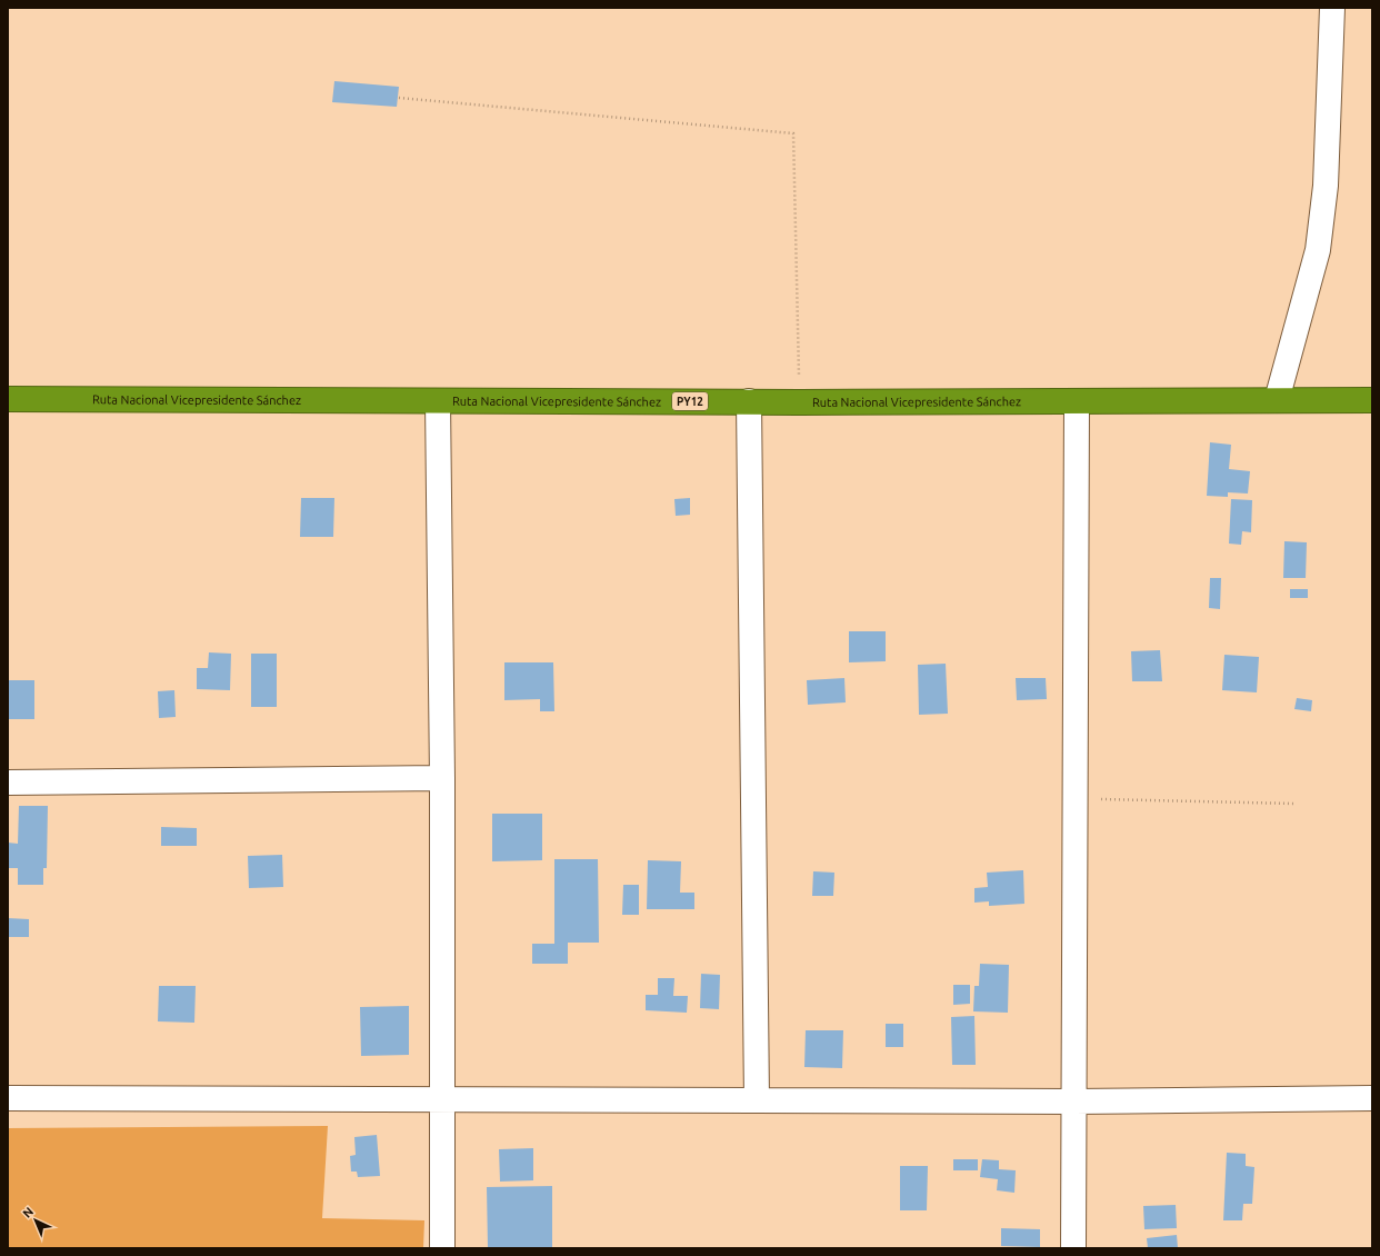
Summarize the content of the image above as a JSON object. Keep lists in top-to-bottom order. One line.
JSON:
{"streets":{"highway":["Ruta Nacional Vicepresidente Sánchez","PY12"]},"north":"top left"}
